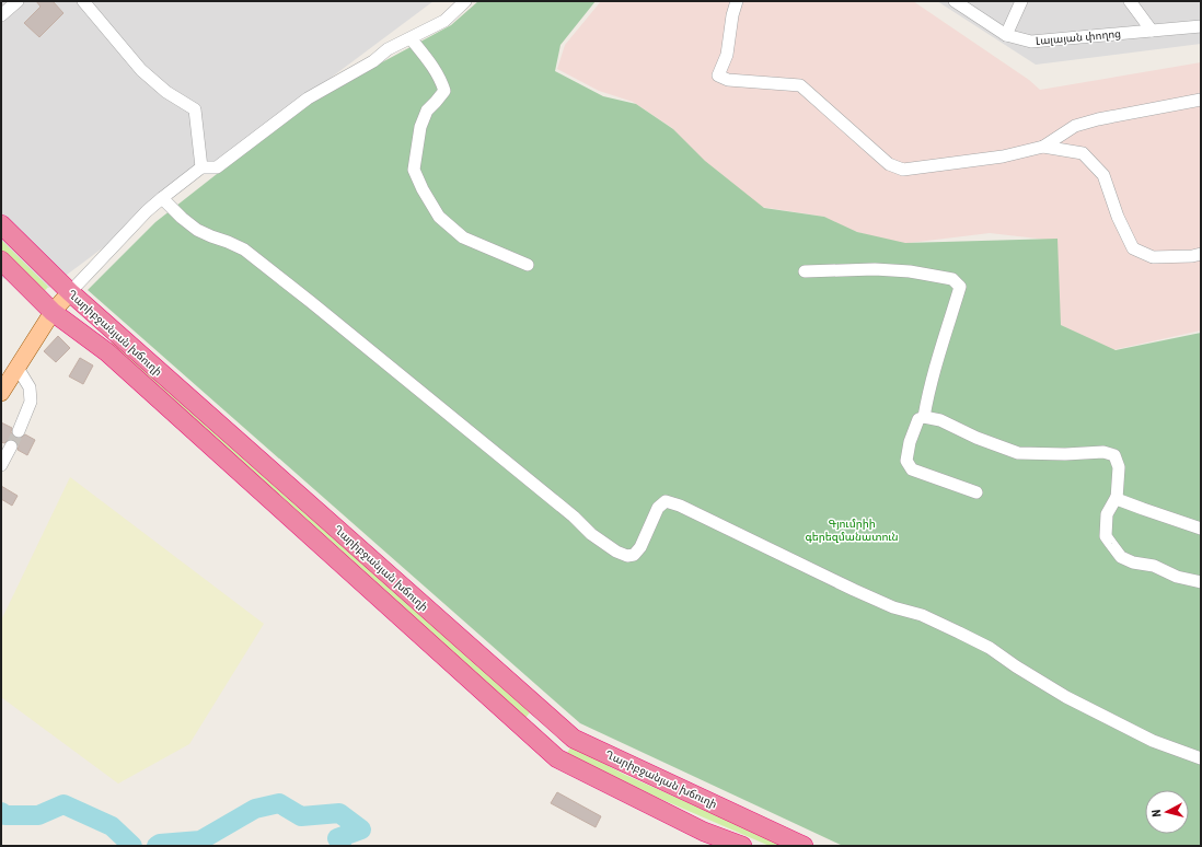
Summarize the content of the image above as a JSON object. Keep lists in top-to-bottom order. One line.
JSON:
{"streets":{"highway":["Ղարիբջանյան խճուղի"],"street":["Լալայան փողոց"]},"parks":["Գյումրիի գերեզմանատուն"],"north":"left"}
